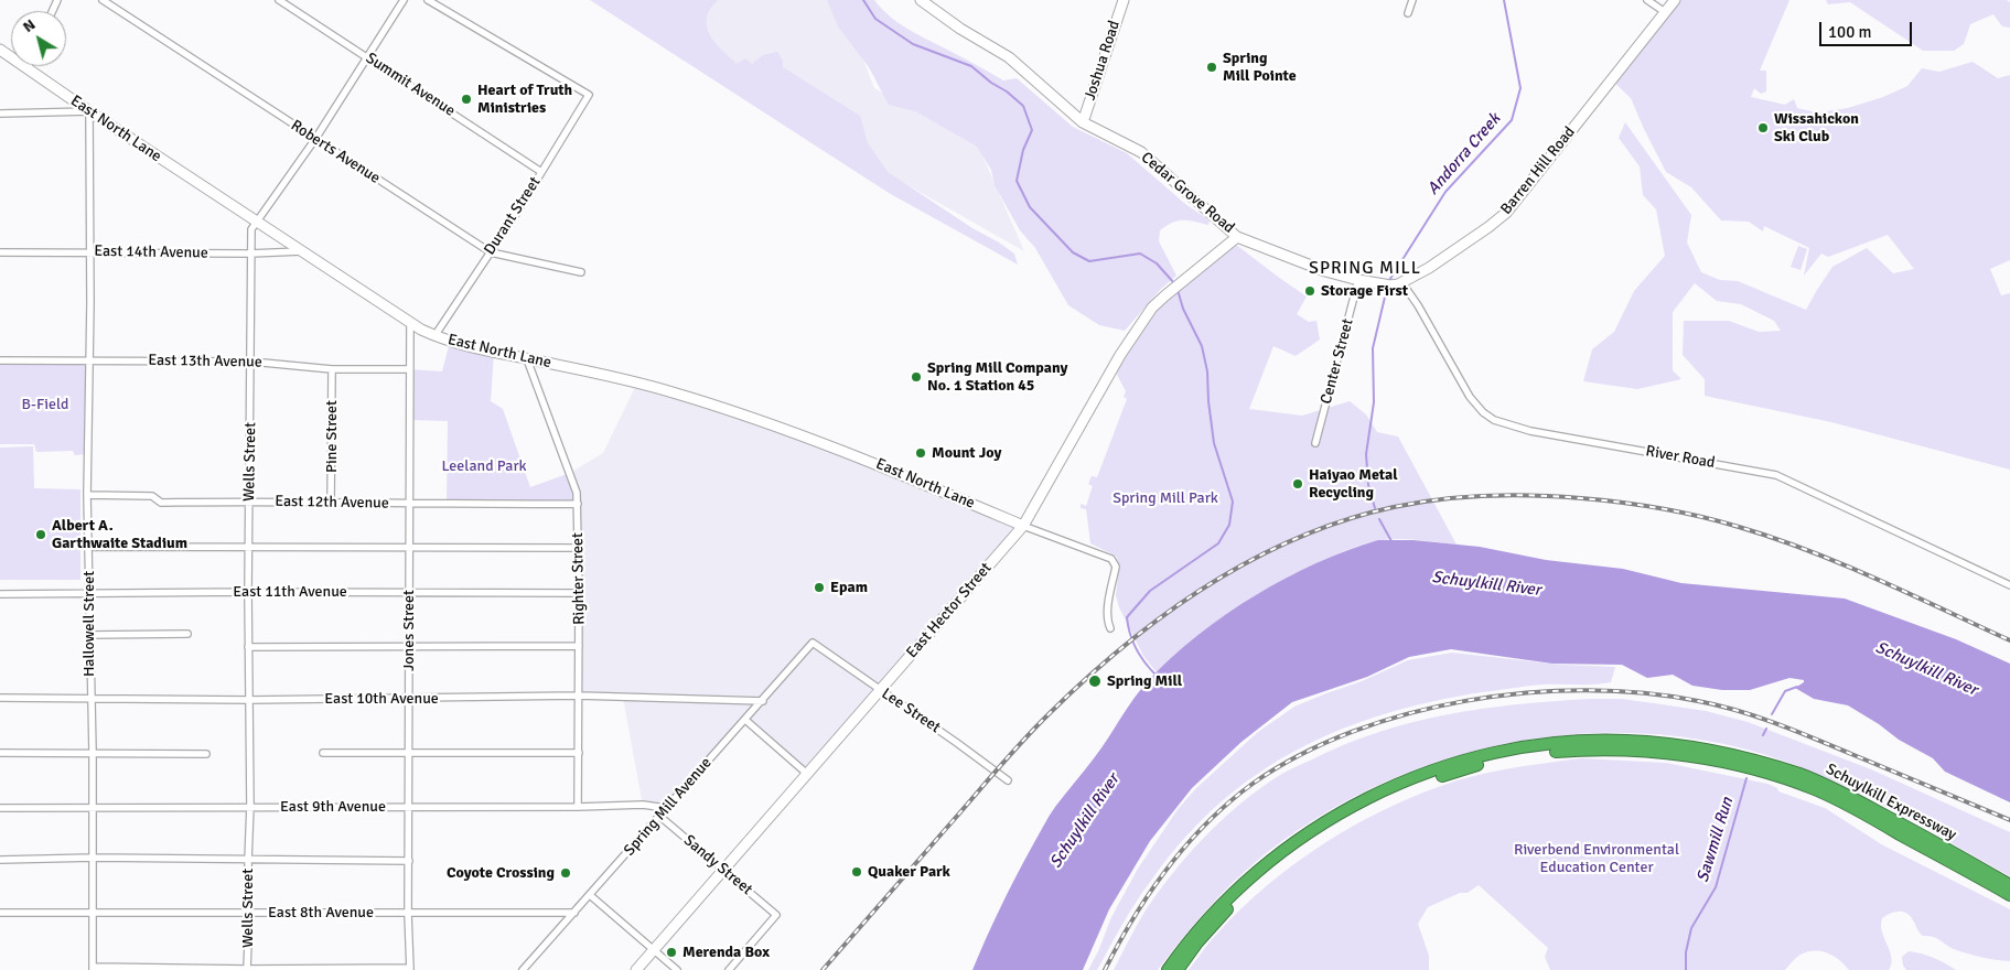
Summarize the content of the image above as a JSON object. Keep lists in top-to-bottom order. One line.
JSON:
{"streets":{"highway":["Schuylkill Expressway"],"street":["Joshua Road","Summit Avenue","East North Lane","Roberts Avenue","Barren Hill Road","Cedar Grove Road","Durant Street","East 14th Avenue","East 13th Avenue","Center Street","Pine Street","River Road","Wells Street","East 12th Avenue","Righter Street","East 11th Avenue","East Hector Street","Hallowell Street","Jones Street","East 10th Avenue","Lee Street","East 9th Avenue","Spring Mill Avenue","Sandy Street","East 8th Avenue"]},"crossings":[["Joshua Road","Cedar Grove Road"],["Summit Avenue","Durant Street"],["Summit Avenue","Wells Street"],["East North Lane","Durant Street"],["East North Lane","East 14th Avenue"],["East North Lane","Wells Street"],["East North Lane","Righter Street"],["East North Lane","East Hector Street"],["East North Lane","Hallowell Street"],["East North Lane","Jones Street"],["Roberts Avenue","Durant Street"],["Roberts Avenue","Wells Street"],["Barren Hill Road","Cedar Grove Road"],["Barren Hill Road","Center Street"],["Barren Hill Road","River Road"],["Barren Hill Road","East Hector Street"],["Cedar Grove Road","East Hector Street"],["East 14th Avenue","Wells Street"],["East 14th Avenue","Hallowell Street"],["East 13th Avenue","Pine Street"],["East 13th Avenue","Wells Street"],["East 13th Avenue","Hallowell Street"],["East 13th Avenue","Jones Street"],["Pine Street","East 12th Avenue"],["Wells Street","East 12th Avenue"],["Wells Street","East 11th Avenue"],["Wells Street","East 10th Avenue"],["Wells Street","East 9th Avenue"],["Wells Street","East 8th Avenue"],["East 12th Avenue","Righter Street"],["East 12th Avenue","Hallowell Street"],["East 12th Avenue","Jones Street"],["Righter Street","East 11th Avenue"],["Righter Street","East 10th Avenue"],["Righter Street","East 9th Avenue"],["East 11th Avenue","Hallowell Street"],["East 11th Avenue","Jones Street"],["East Hector Street","Lee Street"],["East Hector Street","Sandy Street"],["Hallowell Street","East 10th Avenue"],["Hallowell Street","East 9th Avenue"],["Hallowell Street","East 8th Avenue"],["Jones Street","East 10th Avenue"],["Jones Street","East 9th Avenue"],["Jones Street","East 8th Avenue"],["East 10th Avenue","Spring Mill Avenue"],["Lee Street","Spring Mill Avenue"],["East 9th Avenue","Spring Mill Avenue"],["Spring Mill Avenue","Sandy Street"],["Spring Mill Avenue","East 8th Avenue"]],"districts":["SPRING MILL"],"water":["Andorra Creek","Schuylkill River","Sawmill Run"],"parks":["B-Field","Leeland Park","Spring Mill Park","Riverbend Environmental Education Center"],"places":["Spring Mill Pointe","Heart of Truth Ministries","Wissahickon Ski Club","Storage First","Spring Mill Company No. 1 Station 45","Mount Joy","Haiyao Metal Recycling","Albert A. Garthwaite Stadium","Epam","Spring Mill","Quaker Park","Coyote Crossing","Merenda Box"],"scale_bar":"100 m","north":"top left"}
